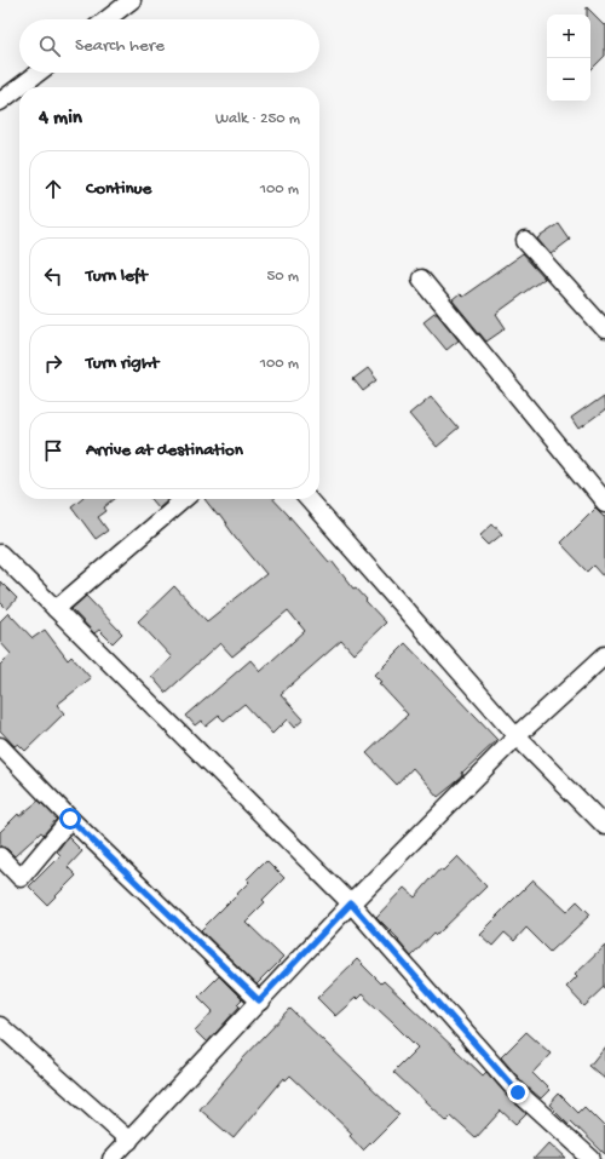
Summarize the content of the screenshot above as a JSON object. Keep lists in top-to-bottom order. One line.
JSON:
{"page":{"map_buttons":["+","−"],"search":"Search here","heading":["4 min","Walk · 250 m"],"list":[["Continue","100 m"],["Turn left","50 m"],["Turn right","100 m"],"Arrive at destination"]}}
